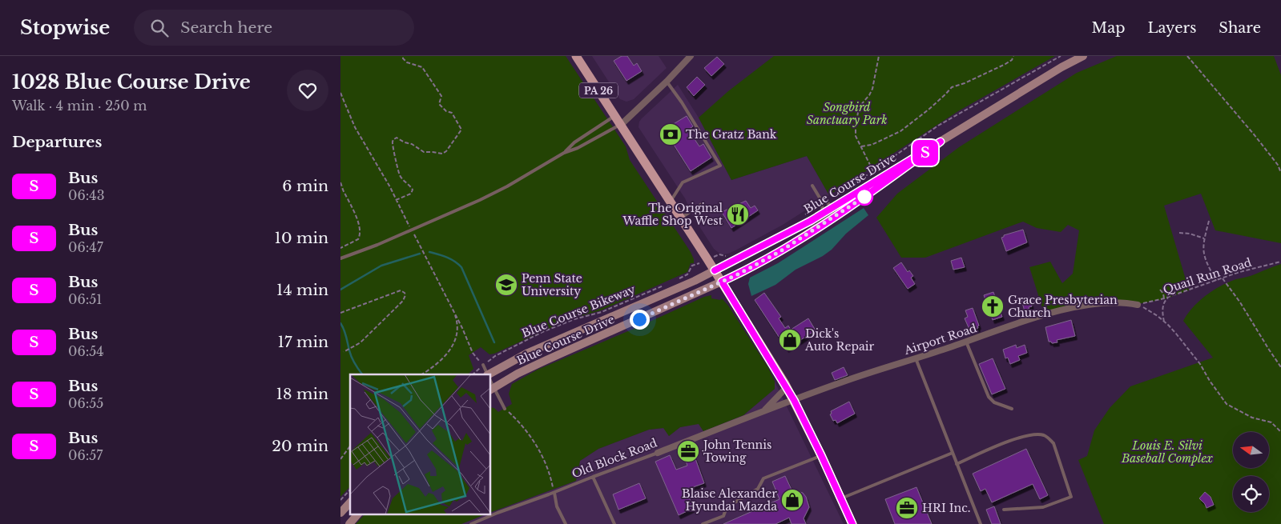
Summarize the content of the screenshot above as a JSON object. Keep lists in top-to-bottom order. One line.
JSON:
{"streets":{"main road":["PA 26","Blue Course Drive"],"street":["Airport Road","Old Block Road"],"path":["Quail Run Road","Blue Course Bikeway"]},"crossings":[["PA 26","Blue Course Drive"],["PA 26","Airport Road"],["PA 26","Old Block Road"],["Quail Run Road","Airport Road"],["Airport Road","Old Block Road"]],"parks":["Songbird Sanctuary Park","Louis E. Silvi Baseball Complex"],"places":{"bank":["The Gratz Bank"],"restaurant":["The Original Waffle Shop West"],"school or university":["Penn State University"],"church":["Grace Presbyterian Church"],"shop":["Dick's Auto Repair","Blaise Alexander Hyundai Mazda"],"office":["John Tennis Towing","HRI Inc."]},"lines":["bus line S"],"north":"left","page":{"header":"Stopwise","search":"Search here","nav":["Map","Layers","Share"],"heading":[["1028 Blue Course Drive","Walk · 4 min · 250 m"],"Departures"],"on_map":"S","list":[{"mark":"S","name":"Bus","note":"06:43","value":"6 min"},{"mark":"S","name":"Bus","note":"06:47","value":"10 min"},{"mark":"S","name":"Bus","note":"06:51","value":"14 min"},{"mark":"S","name":"Bus","note":"06:54","value":"17 min"},{"mark":"S","name":"Bus","note":"06:55","value":"18 min"},{"mark":"S","name":"Bus","note":"06:57","value":"20 min"}]}}
